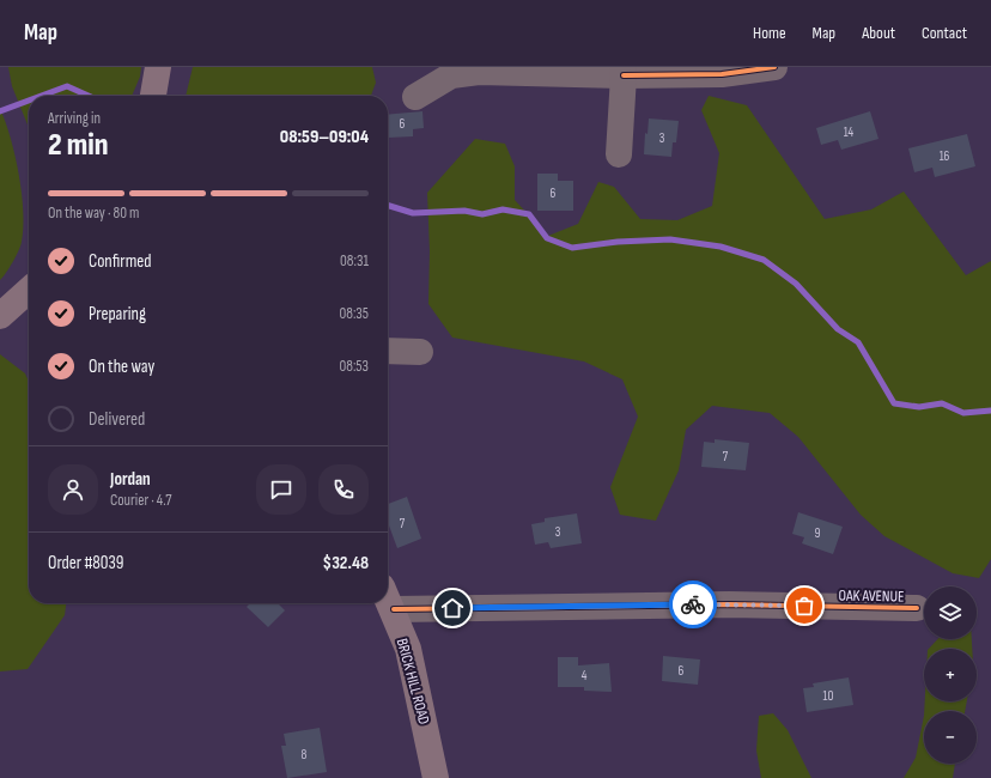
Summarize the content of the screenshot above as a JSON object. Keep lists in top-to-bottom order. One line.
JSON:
{"streets":{"main road":["BRICK HILL ROAD"],"street":["OAK AVENUE"]},"crossings":[["OAK AVENUE","BRICK HILL ROAD"]],"house_numbers":["6","14","3","16","6","7","7","3","9","6","4","10","8"],"page":{"header":"Map","nav":["Home","Map","About","Contact"],"heading":["2 min","Arriving in","08:59–09:04"],"panel":["Jordan","Courier · 4.7","Order #8039","$32.48"],"bar":"On the way · 80 m","list":[["Confirmed","08:31"],["Preparing","08:35"],["On the way","08:53"],"Delivered"],"map_buttons":["+","−"]}}
